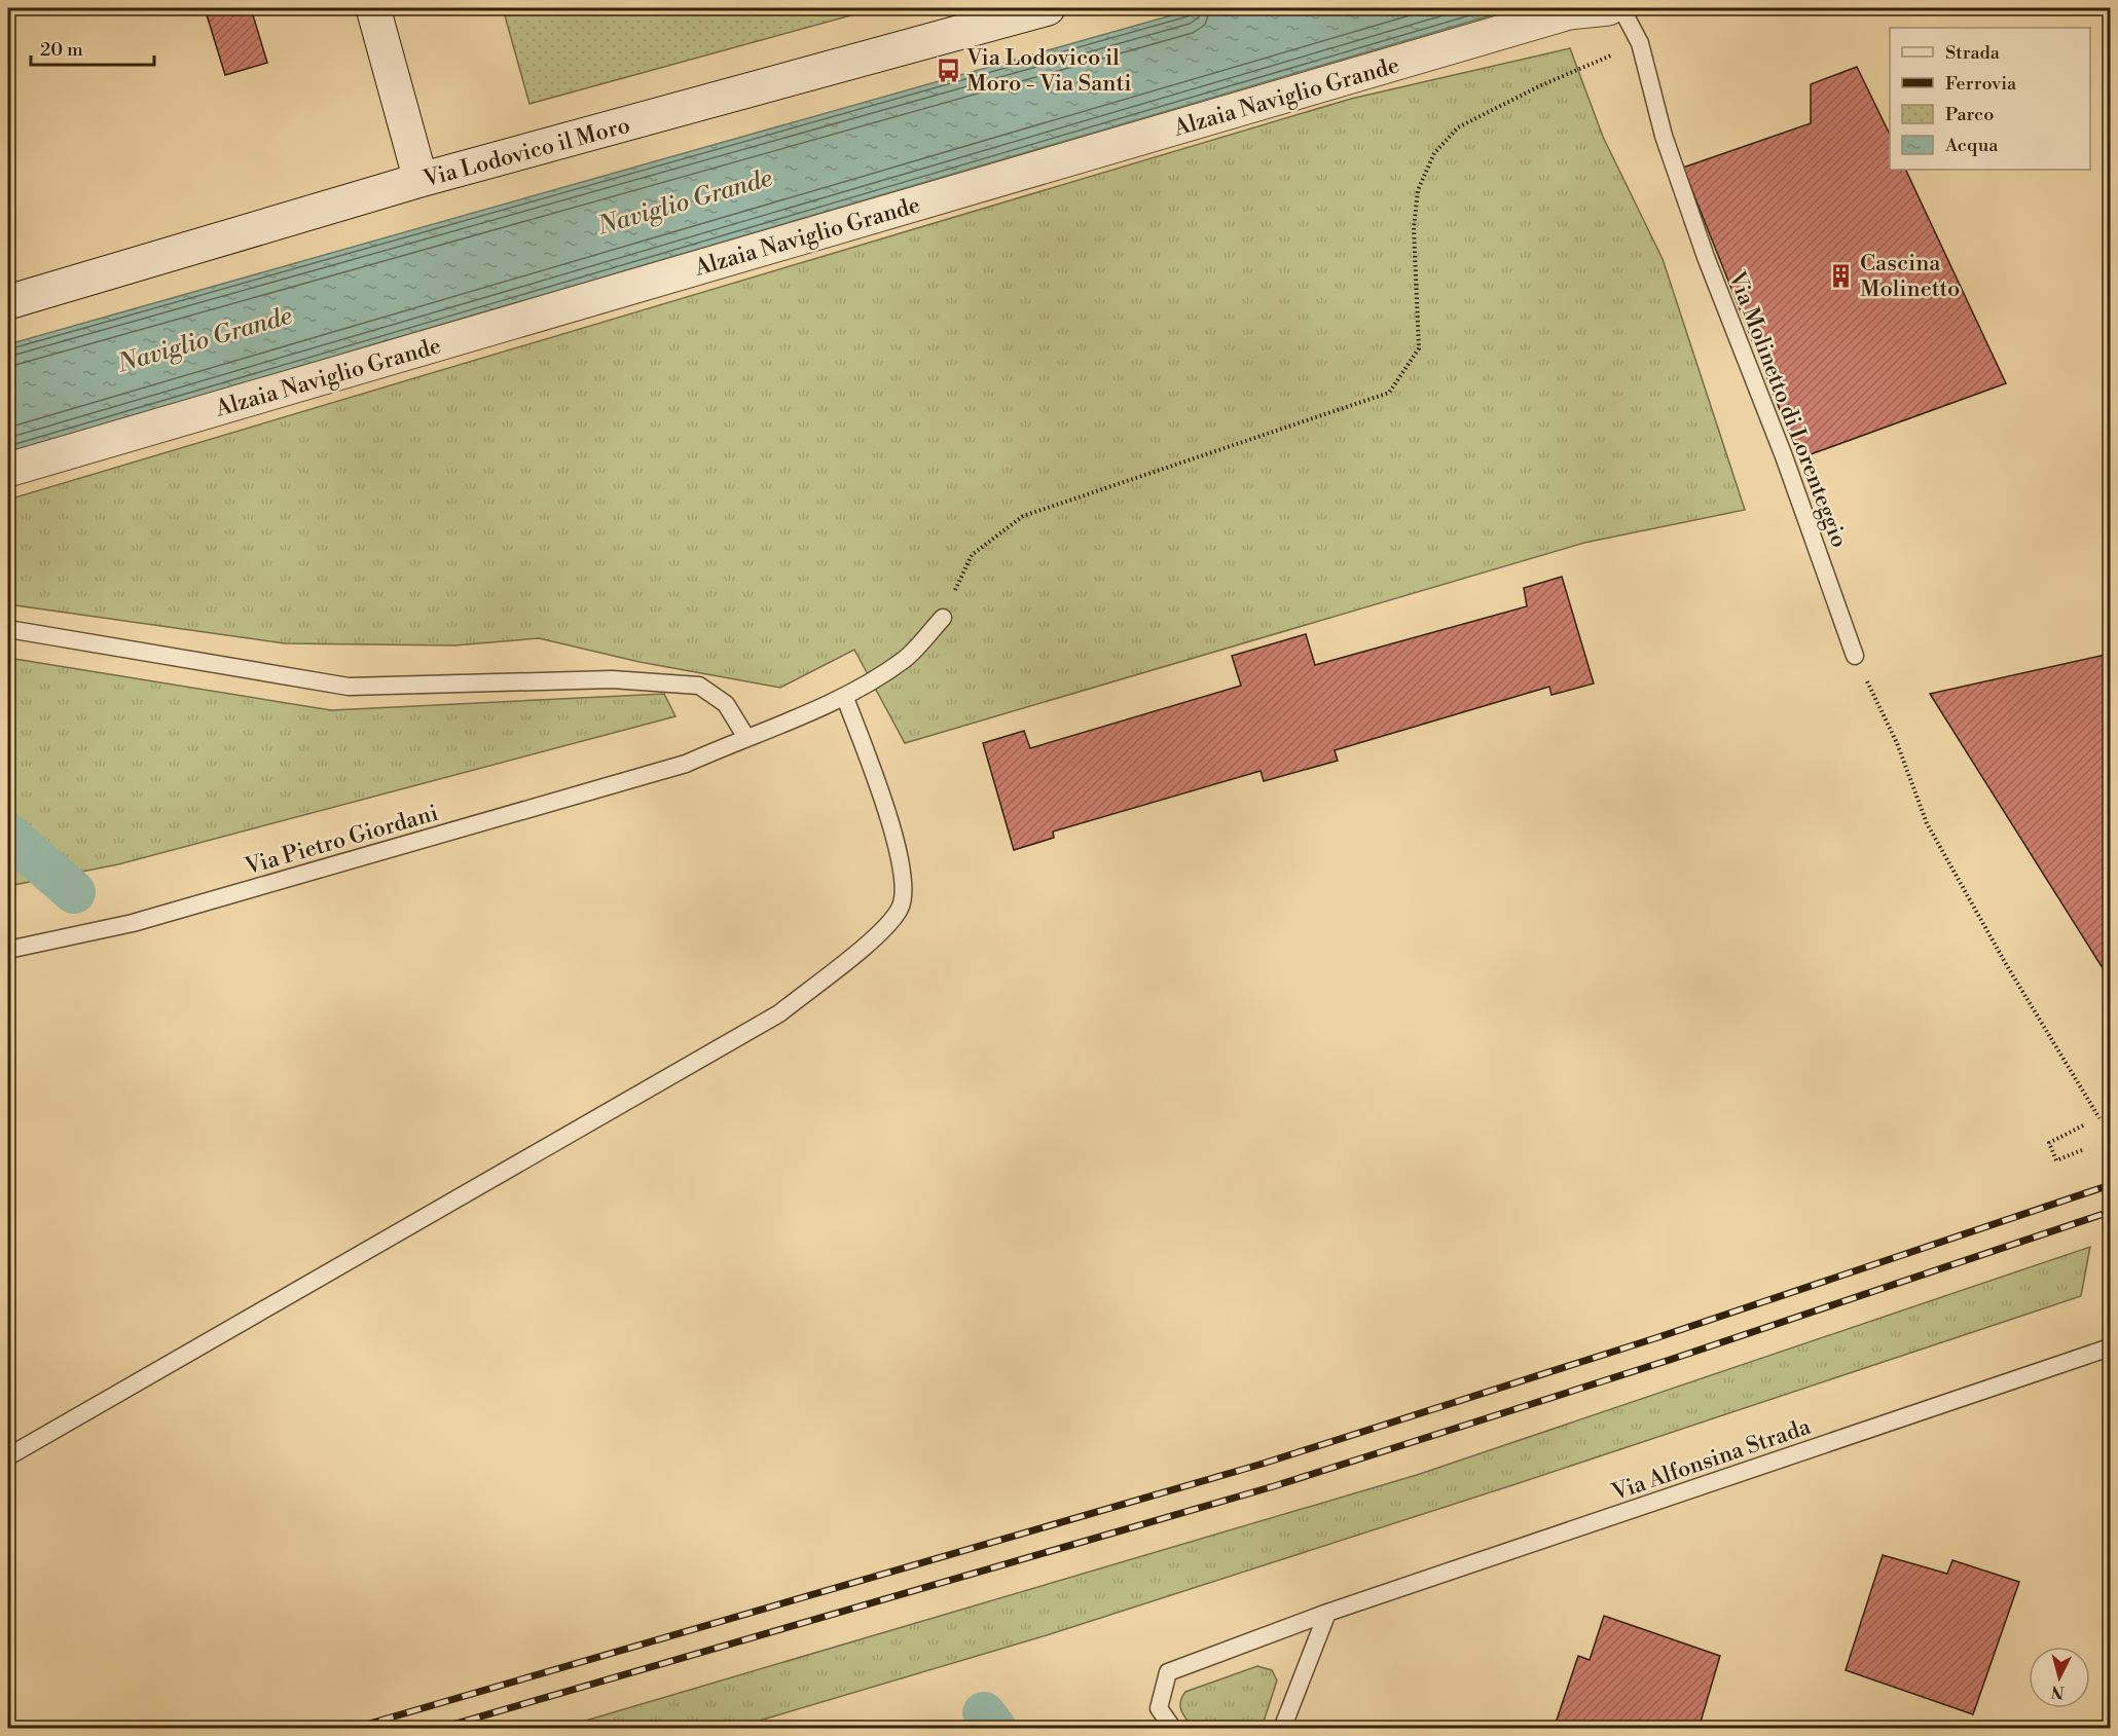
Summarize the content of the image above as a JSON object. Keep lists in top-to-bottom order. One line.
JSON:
{"streets":{"street":["Alzaia Naviglio Grande","Via Lodovico il Moro"],"lane":["Via Molinetto di Lorenteggio","Via Pietro Giordani","Via Alfonsina Strada"]},"water":["Naviglio Grande"],"places":{"bus stop":["Via Lodovico il Moro - Via Santi"],"building":["Cascina Molinetto"]},"legend":["Strada","Ferrovia","Parco","Acqua"],"scale_bar":"20 m","north":"bottom"}
